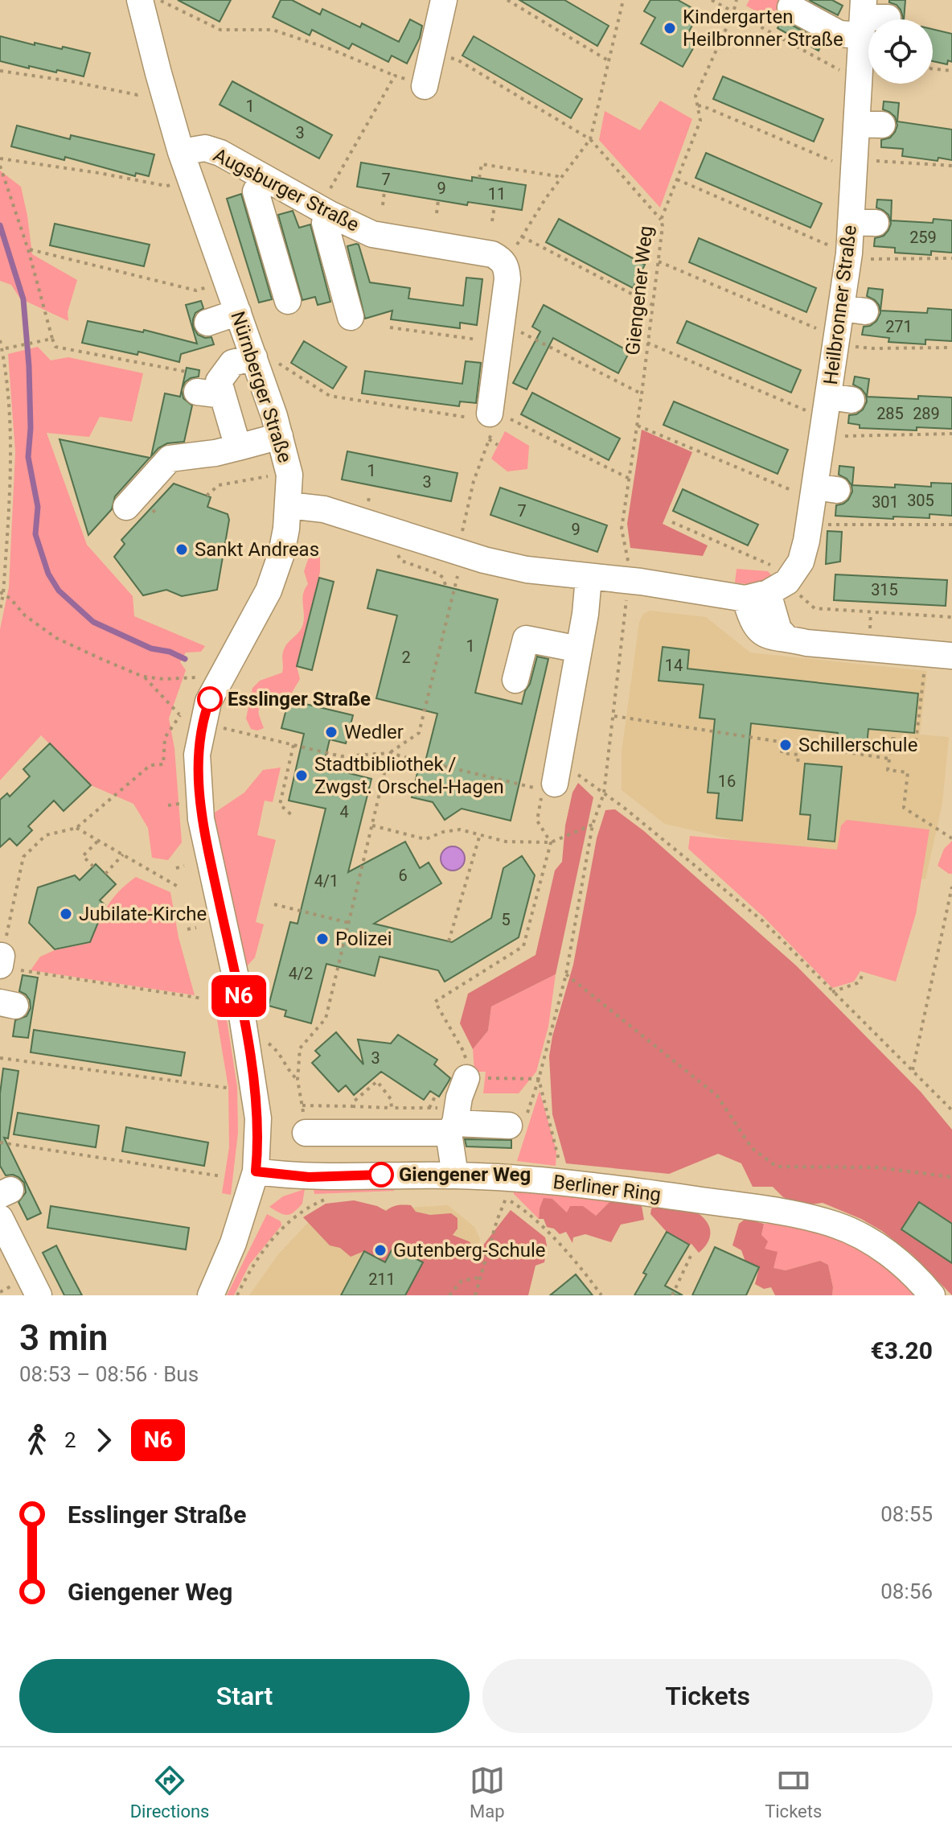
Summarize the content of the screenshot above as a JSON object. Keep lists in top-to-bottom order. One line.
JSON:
{"streets":{"street":["Augsburger Straße","Heilbronner Straße","Nürnberger Straße","Berliner Ring"],"path":["Giengener Weg"]},"crossings":[["Augsburger Straße","Nürnberger Straße"],["Nürnberger Straße","Berliner Ring"]],"places":["Kindergarten Heilbronner Straße","Sankt Andreas","Esslinger Straße","Wedler","Schillerschule","Stadtbibliothek / Zwgst. Orschel-Hagen","Jubilate-Kirche","Polizei","Giengener Weg","Gutenberg-Schule"],"lines":["bus line N6"],"house_numbers":["1","3","7","9","11","259","271","285","289","1","3","305","301","7","9","315","1","2","14","16","4","6","4/1","5","4/2","3","211"],"page":{"on_map":"N6","heading":["3 min","08:53 – 08:56 · Bus","€3.20"],"legs":["2","N6"],"list":[{"name":"Esslinger Straße","value":"08:55"},{"name":"Giengener Weg","value":"08:56"}],"buttons":["Start","Tickets"],"tabs":["Directions","Map","Tickets"]}}
